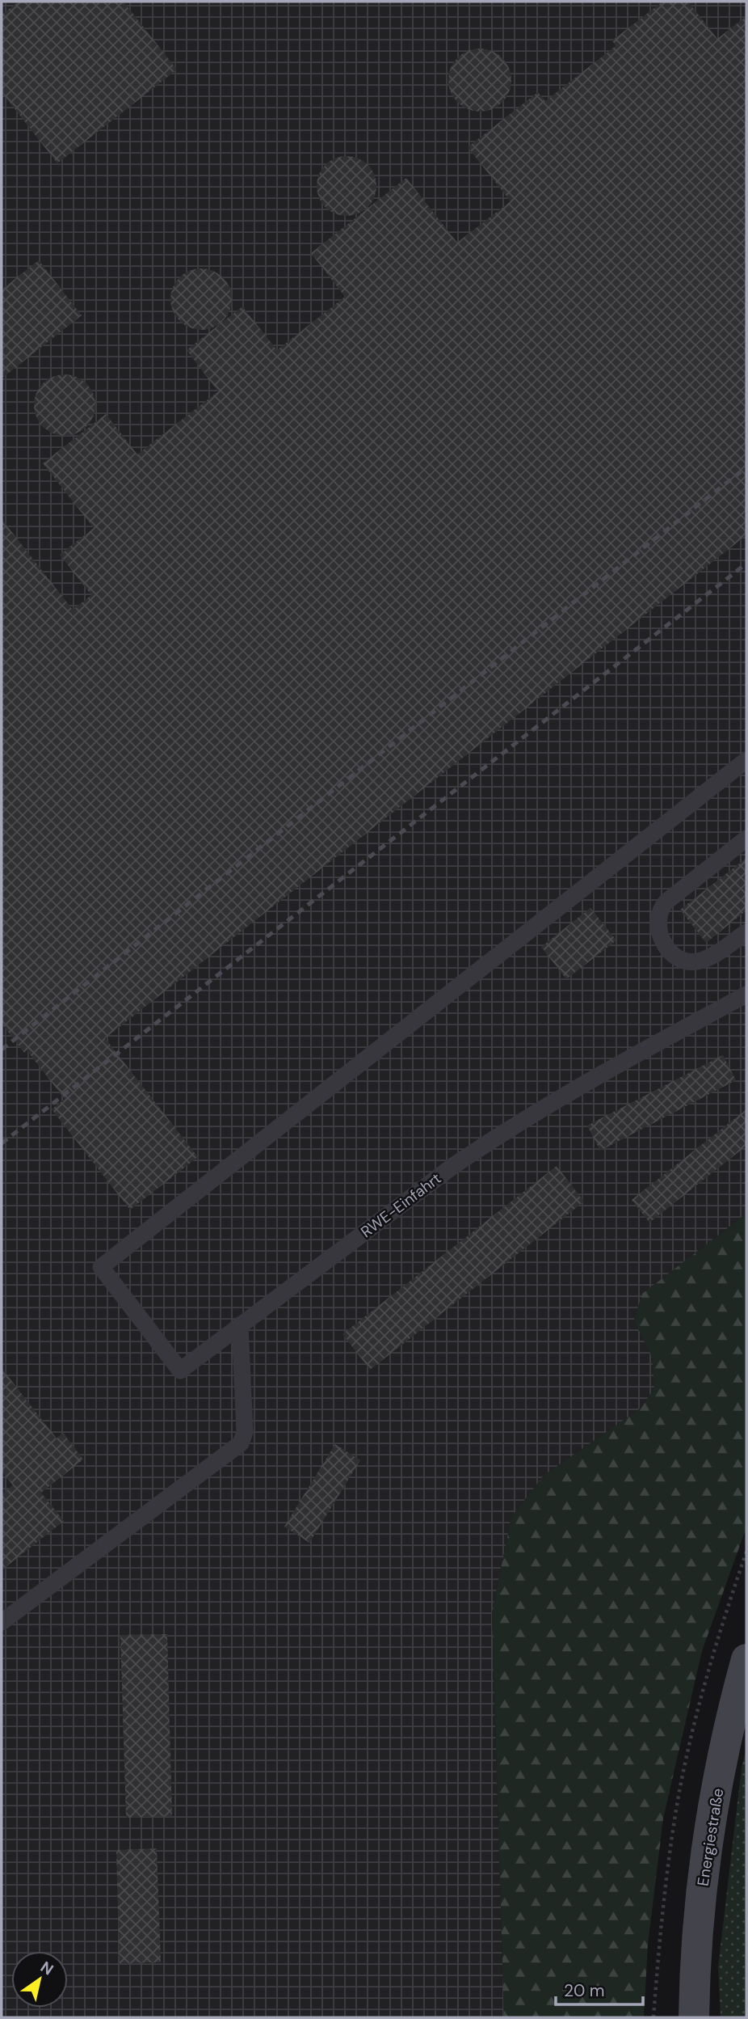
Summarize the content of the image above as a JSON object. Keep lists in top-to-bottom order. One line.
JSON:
{"streets":{"main road":["Energiestraße"],"lane":["RWE-Einfahrt"]},"scale_bar":"20 m","north":"top right"}
